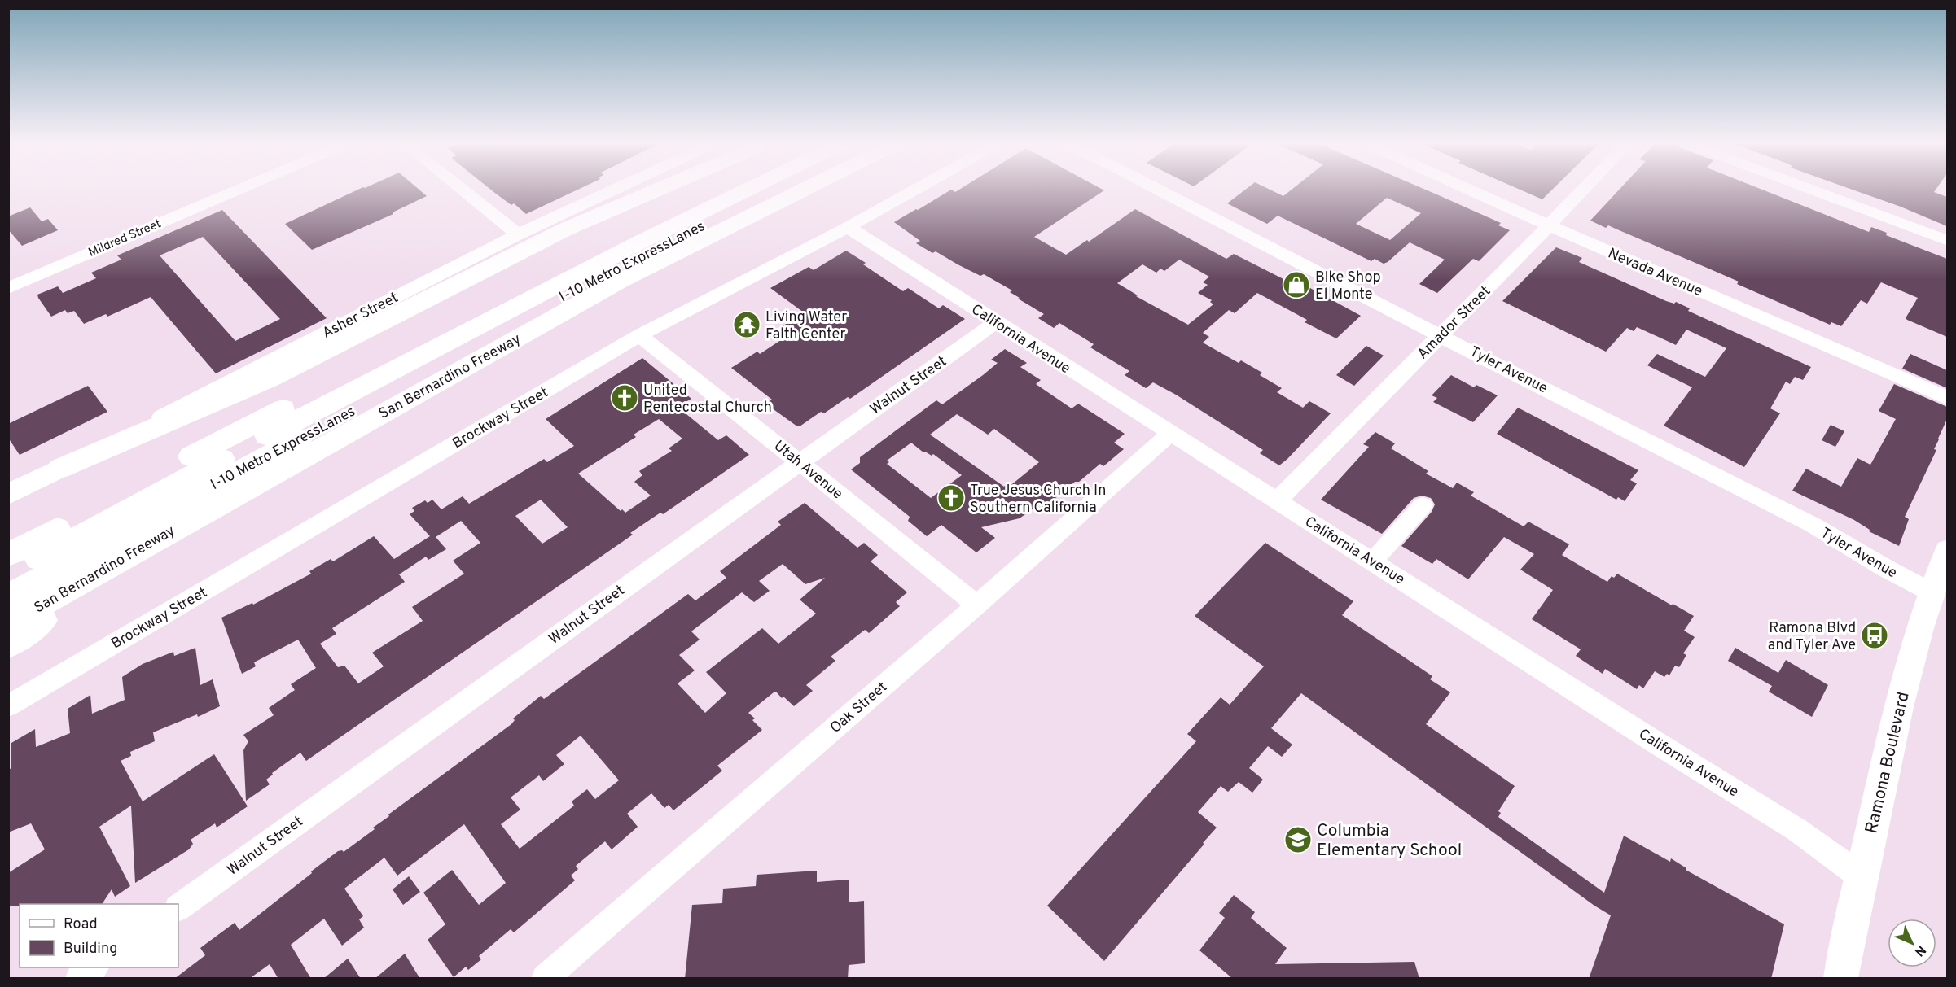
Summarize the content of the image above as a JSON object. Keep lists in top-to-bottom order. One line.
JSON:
{"streets":{"highway":["I-10 Metro ExpressLanes","San Bernardino Freeway"],"main road":["Asher Street","Ramona Boulevard"],"street":["Mildred Street","Nevada Avenue","Amador Street","California Avenue","Tyler Avenue","Walnut Street","Brockway Street","Utah Avenue","Oak Street"]},"crossings":[["Nevada Avenue","Amador Street"],["Amador Street","California Avenue"],["Amador Street","Tyler Avenue"],["California Avenue","Walnut Street"],["California Avenue","Brockway Street"],["California Avenue","Oak Street"],["California Avenue","Ramona Boulevard"],["Tyler Avenue","Ramona Boulevard"],["Walnut Street","Utah Avenue"],["Brockway Street","Utah Avenue"],["Utah Avenue","Oak Street"]],"places":{"shop":["Bike Shop El Monte"],"temple":["Living Water Faith Center"],"church":["United Pentecostal Church","True Jesus Church In Southern California"],"bus stop":["Ramona Blvd and Tyler Ave"],"school or university":["Columbia Elementary School"]},"legend":["Road","Building"],"north":"bottom right"}
